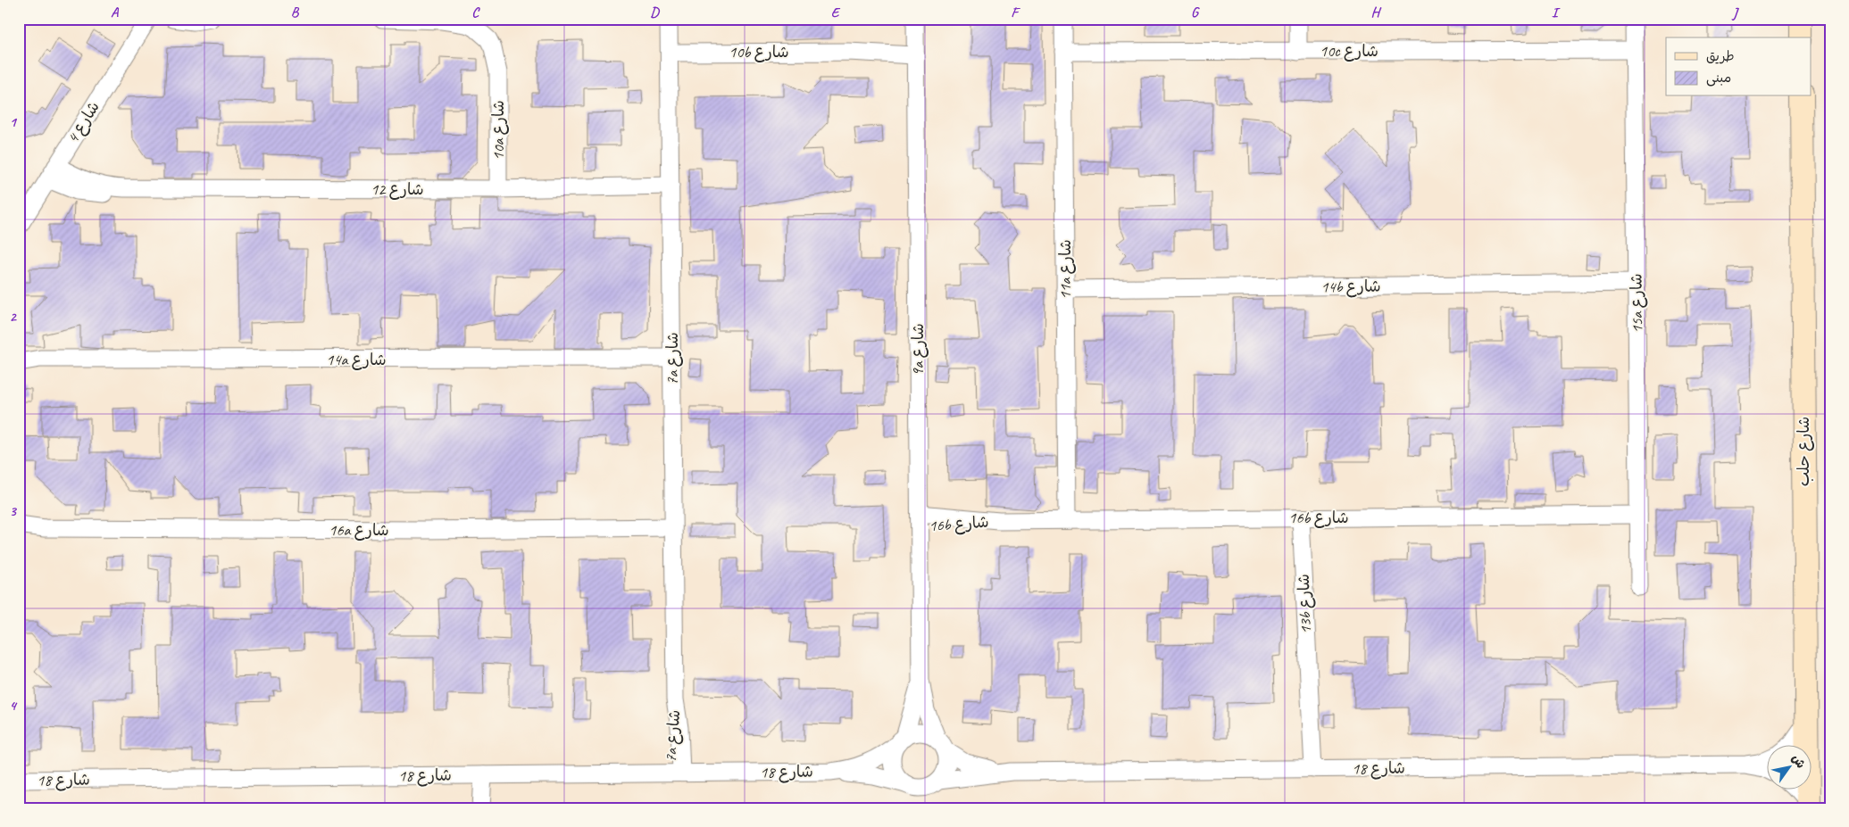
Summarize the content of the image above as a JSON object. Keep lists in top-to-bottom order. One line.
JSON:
{"streets":{"street":["10c شارع","10b شارع","شارع 4","10a شارع","شارع 12","11a شارع","14b شارع","15a شارع","9a شارع","7a شارع","14a شارع","شارع حلب","16b شارع","16a شارع","13b شارع","شارع 18"]},"crossings":[["10c شارع","11a شارع"],["10c شارع","15a شارع"],["10b شارع","9a شارع"],["10b شارع","7a شارع"],["شارع 4","شارع 12"],["10a شارع","شارع 12"],["شارع 12","7a شارع"],["11a شارع","14b شارع"],["11a شارع","16b شارع"],["14b شارع","15a شارع"],["15a شارع","16b شارع"],["9a شارع","16b شارع"],["9a شارع","شارع 18"],["7a شارع","14a شارع"],["7a شارع","16a شارع"],["7a شارع","شارع 18"],["16b شارع","13b شارع"],["13b شارع","شارع 18"]],"legend":["طريق","مبنى"],"north":"top right","grid":{"columns":["A","B","C","D","E","F","G","H","I","J"],"rows":["1","2","3","4"]}}
